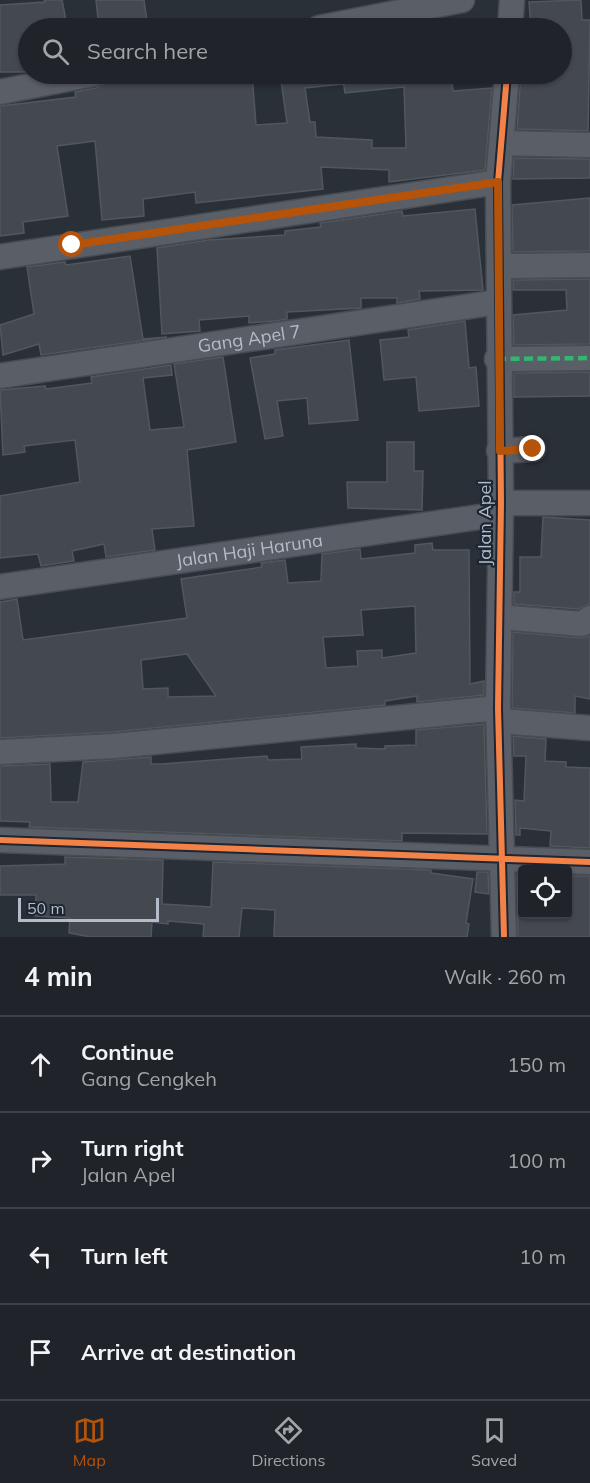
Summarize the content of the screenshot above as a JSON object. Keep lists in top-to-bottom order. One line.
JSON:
{"streets":{"street":["Gang Apel 7","Jalan Apel","Jalan Haji Haruna"]},"crossings":[["Gang Apel 7","Jalan Apel"],["Jalan Apel","Jalan Haji Haruna"]],"scale_bar":"50 m","page":{"search":"Search here","scale":"50 m","heading":["4 min","Walk · 260 m"],"list":[["Continue","Gang Cengkeh","150 m"],["Turn right","Jalan Apel","100 m"],["Turn left","10 m"],"Arrive at destination"],"nav":["Map","Directions","Saved"]}}
